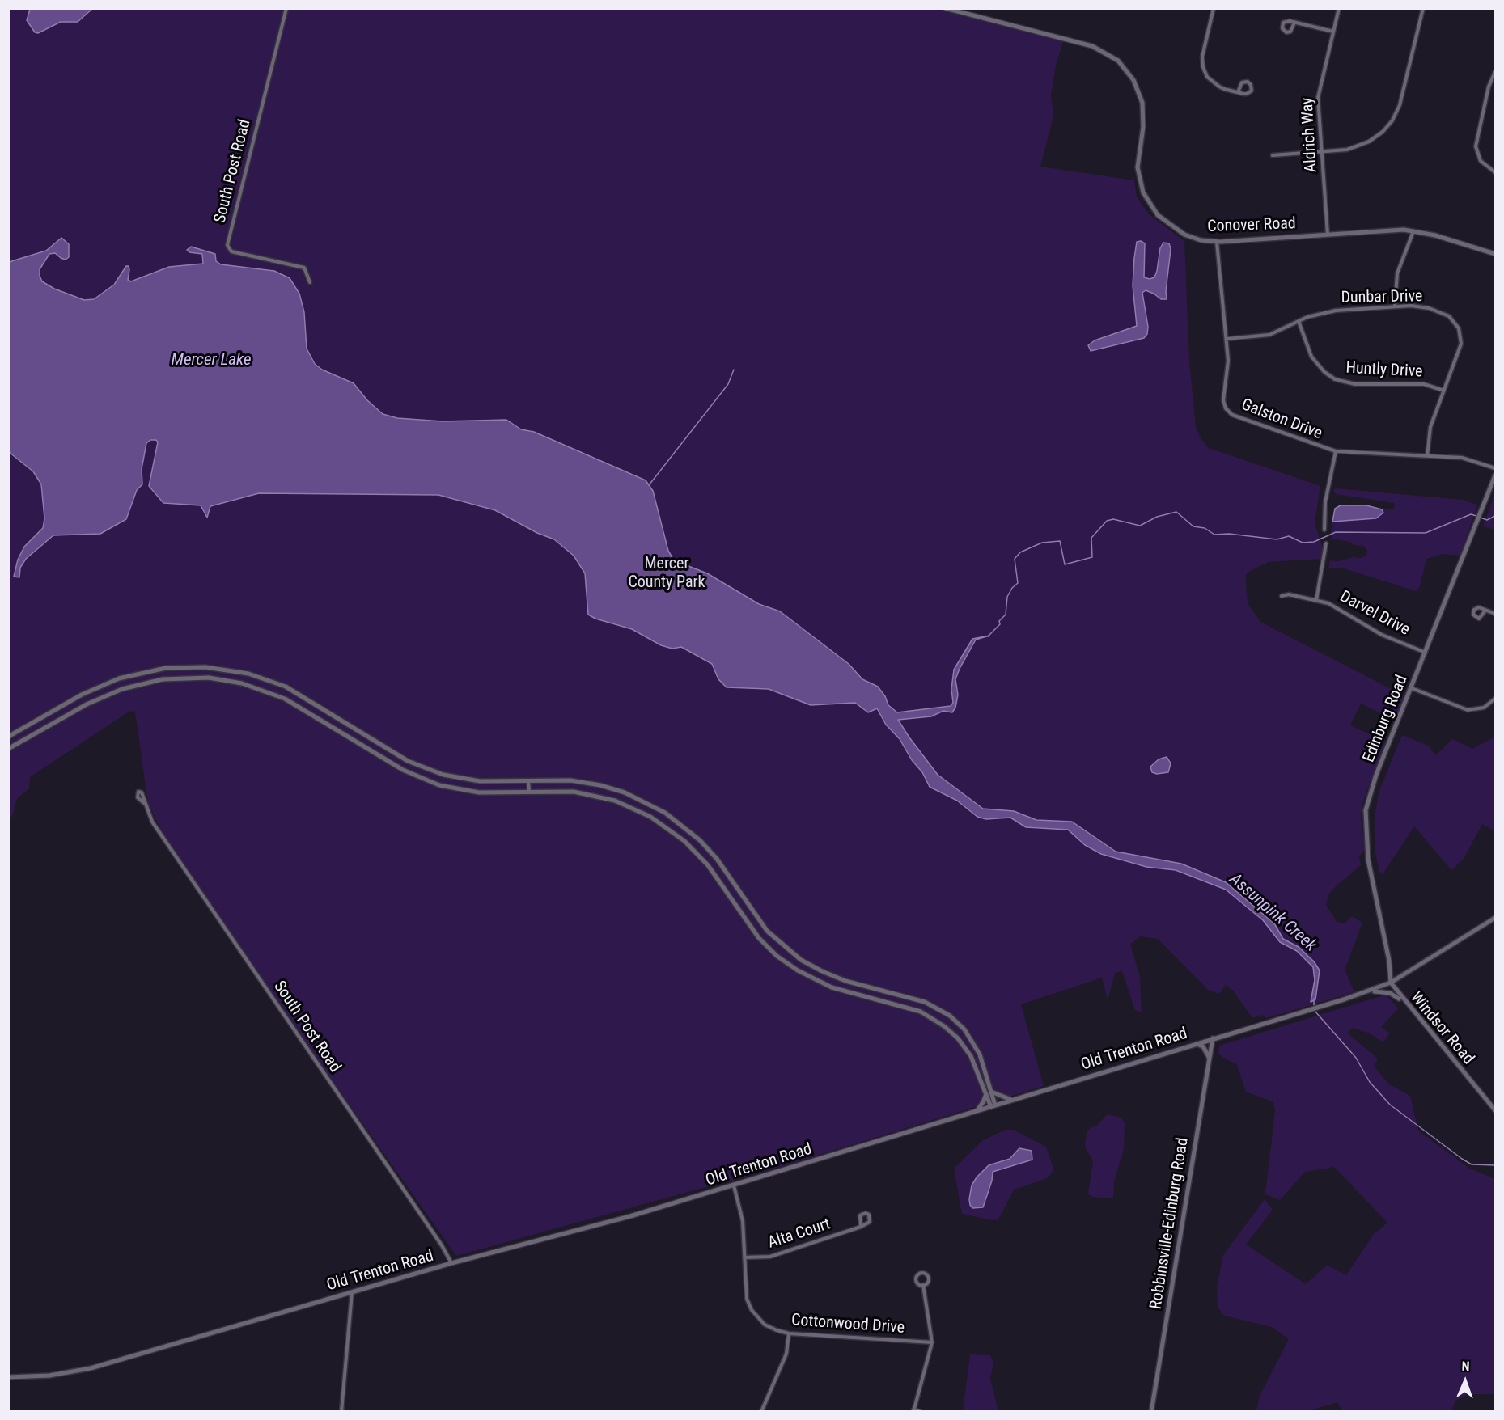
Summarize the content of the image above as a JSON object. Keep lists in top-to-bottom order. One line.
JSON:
{"streets":{"street":["Aldrich Way","South Post Road","Conover Road","Dunbar Drive","Huntly Drive","Galston Drive","Darvel Drive","Edinburg Road","Windsor Road","Old Trenton Road","Robbinsville-Edinburg Road","Alta Court","Cottonwood Drive"]},"crossings":[["Aldrich Way","Conover Road"],["South Post Road","Old Trenton Road"],["Conover Road","Galston Drive"],["Dunbar Drive","Huntly Drive"],["Dunbar Drive","Galston Drive"],["Darvel Drive","Edinburg Road"],["Edinburg Road","Windsor Road"],["Edinburg Road","Old Trenton Road"],["Windsor Road","Old Trenton Road"],["Old Trenton Road","Robbinsville-Edinburg Road"],["Old Trenton Road","Cottonwood Drive"],["Alta Court","Cottonwood Drive"]],"water":["Mercer Lake","Assunpink Creek"],"parks":["Mercer County Park"],"north":"top"}
